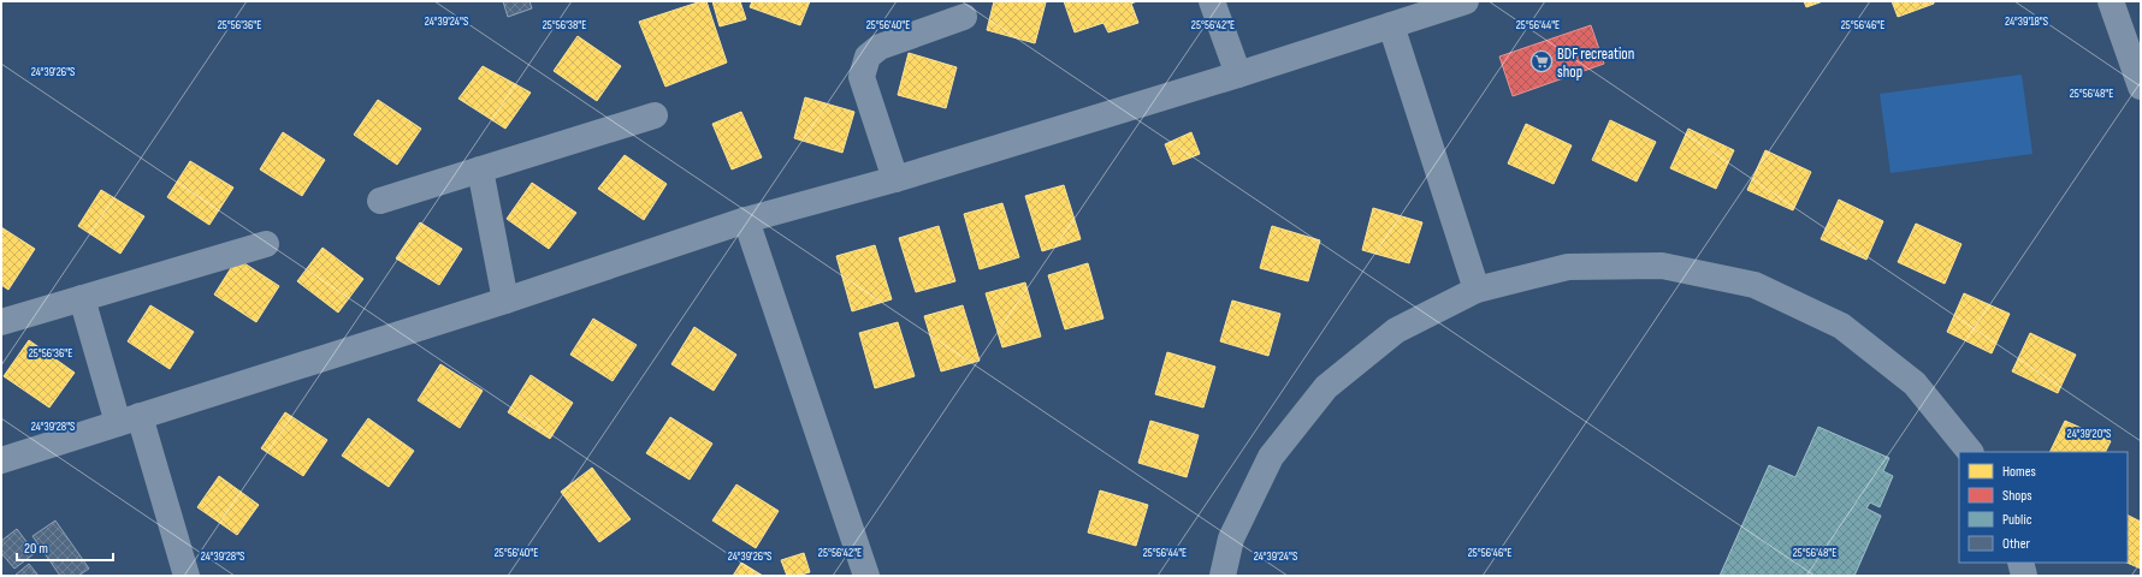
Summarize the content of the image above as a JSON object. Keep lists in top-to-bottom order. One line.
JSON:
{"places":{"supermarket":["BDF recreation shop"]},"legend":["Homes","Shops","Public","Other"],"scale_bar":"20 m","coordinates":["24°39'18\"S","24°39'24\"S","25°56'36\"E","25°56'38\"E","25°56'40\"E","25°56'44\"E","25°56'42\"E","25°56'46\"E","24°39'26\"S","25°56'48\"E","24°39'28\"S","24°39'20\"S"]}
